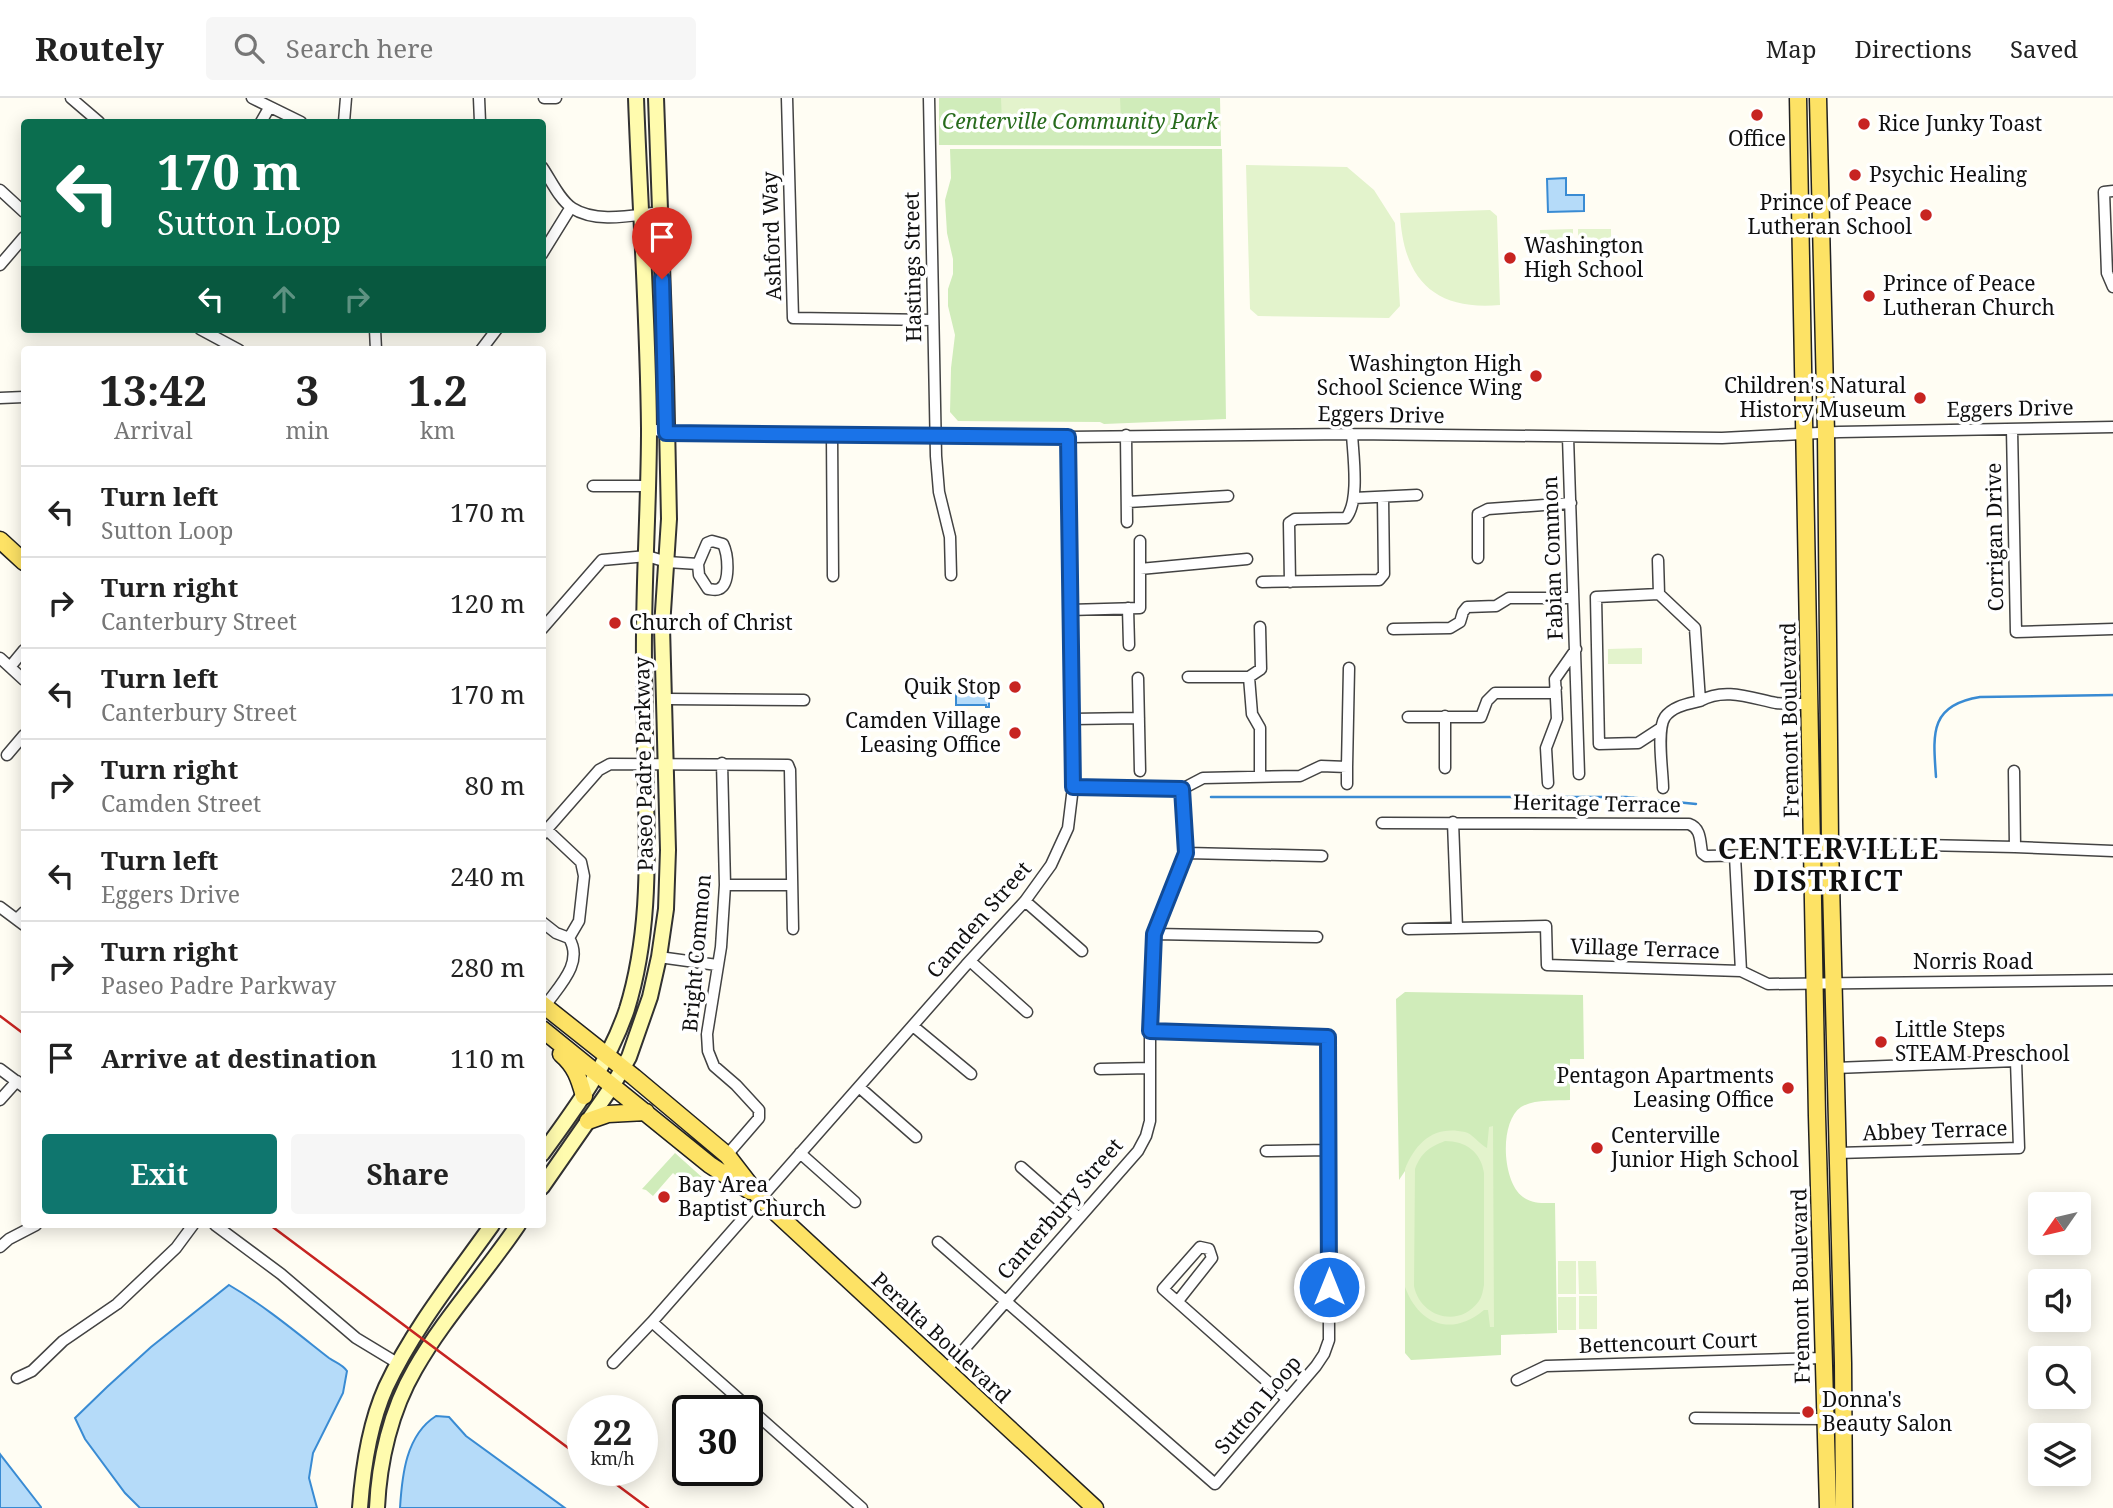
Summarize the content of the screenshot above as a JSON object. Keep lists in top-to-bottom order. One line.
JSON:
{"streets":{"main road":["Fremont Boulevard","Paseo Padre Parkway","Peralta Boulevard"],"street":["Ashford Way","Hastings Street","Eggers Drive","Corrigan Drive","Fabian Common","Heritage Terrace","Camden Street","Village Terrace","Bright Common","Norris Road","Abbey Terrace","Canterbury Street","Bettencourt Court","Sutton Loop"]},"crossings":[["Ashford Way","Hastings Street"],["Hastings Street","Eggers Drive"],["Eggers Drive","Corrigan Drive"],["Eggers Drive","Fabian Common"],["Eggers Drive","Fremont Boulevard"],["Eggers Drive","Paseo Padre Parkway"],["Eggers Drive","Camden Street"],["Fremont Boulevard","Heritage Terrace"],["Fremont Boulevard","Village Terrace"],["Fremont Boulevard","Norris Road"],["Fremont Boulevard","Abbey Terrace"],["Fremont Boulevard","Bettencourt Court"],["Paseo Padre Parkway","Peralta Boulevard"],["Camden Street","Peralta Boulevard"],["Village Terrace","Norris Road"],["Bright Common","Peralta Boulevard"],["Canterbury Street","Peralta Boulevard"],["Canterbury Street","Sutton Loop"]],"districts":["CENTERVILLE DISTRICT"],"parks":["Centerville Community Park"],"places":["Office","Rice Junky Toast","Psychic Healing","Prince of Peace Lutheran School","Washington High School","Prince of Peace Lutheran Church","Washington High School Science Wing","Children's Natural History Museum","Church of Christ","Quik Stop","Camden Village Leasing Office","Little Steps STEAM Preschool","Pentagon Apartments Leasing Office","Centerville Junior High School","Bay Area Baptist Church","Donna's Beauty Salon"],"north":"bottom left","page":{"header":"Routely","search":"Search here","nav":["Map","Directions","Saved"],"turn":["170 m","Sutton Loop"],"eta":["13:42","Arrival","3","min","1.2","km"],"list":[{"name":"Turn left","note":"Sutton Loop","value":"170 m"},{"name":"Turn right","note":"Canterbury Street","value":"120 m"},{"name":"Turn left","note":"Canterbury Street","value":"170 m"},{"name":"Turn right","note":"Camden Street","value":"80 m"},{"name":"Turn left","note":"Eggers Drive","value":"240 m"},{"name":"Turn right","note":"Paseo Padre Parkway","value":"280 m"},{"name":"Arrive at destination","value":"110 m"}],"buttons":["Exit","Share"],"speed":"22 km/h","limit":"30"}}
